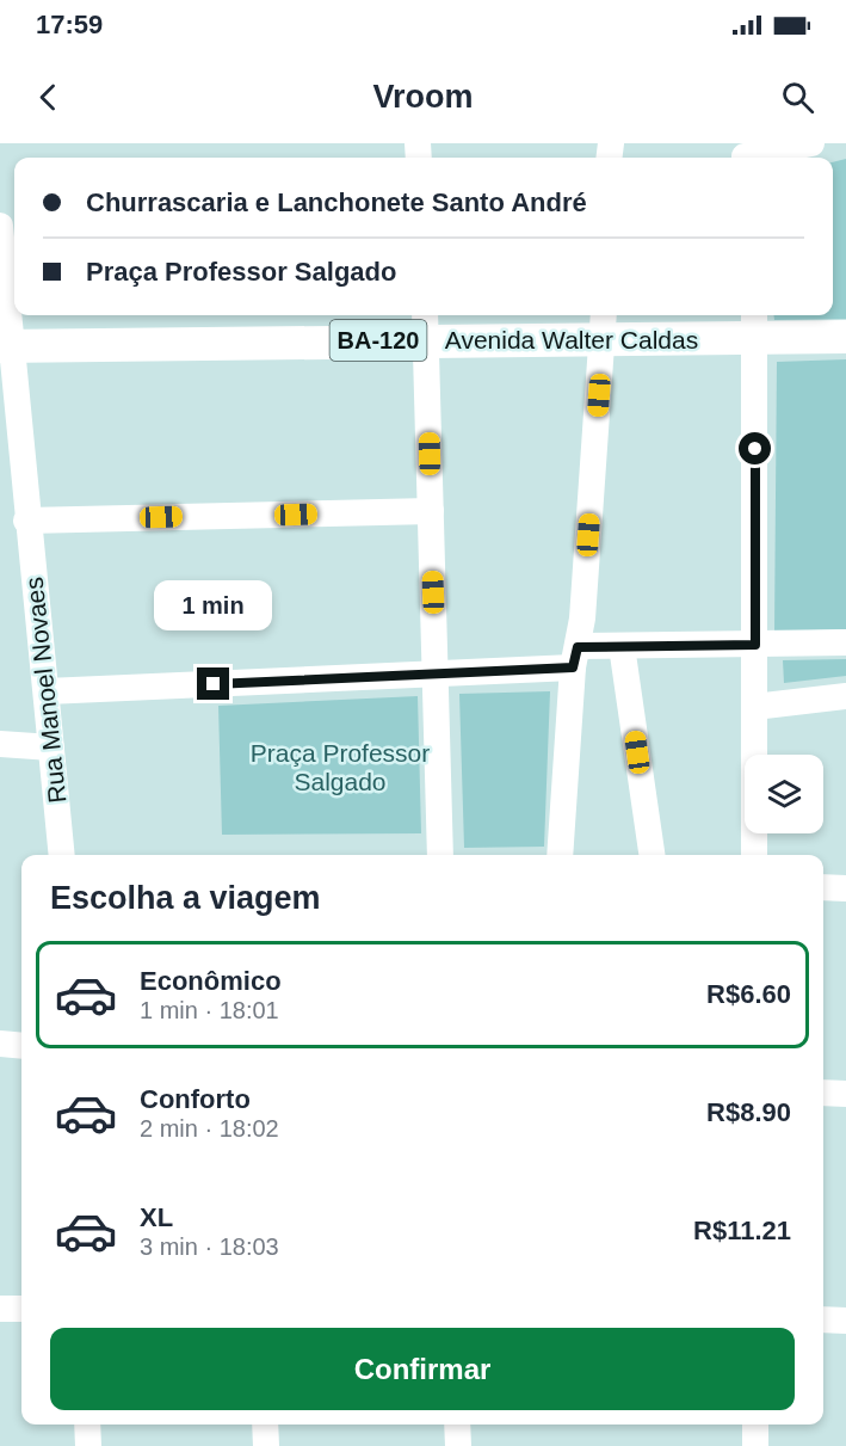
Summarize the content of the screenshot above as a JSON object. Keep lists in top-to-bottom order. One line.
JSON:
{"streets":{"main road":["Avenida Walter Caldas","BA-120"],"street":["Rua Manoel Novaes"]},"crossings":[["Avenida Walter Caldas","BA-120"],["Avenida Walter Caldas","Rua Manoel Novaes"]],"parks":["Praça Professor Salgado"],"page":{"status":"17:59","header":"Vroom","banner":["Churrascaria e Lanchonete Santo André","Praça Professor Salgado"],"bubble":"1 min","heading":"Escolha a viagem","list":[{"name":"Econômico","note":"1 min · 18:01","value":"R$6.60"},{"name":"Conforto","note":"2 min · 18:02","value":"R$8.90"},{"name":"XL","note":"3 min · 18:03","value":"R$11.21"}],"buttons":"Confirmar"}}
